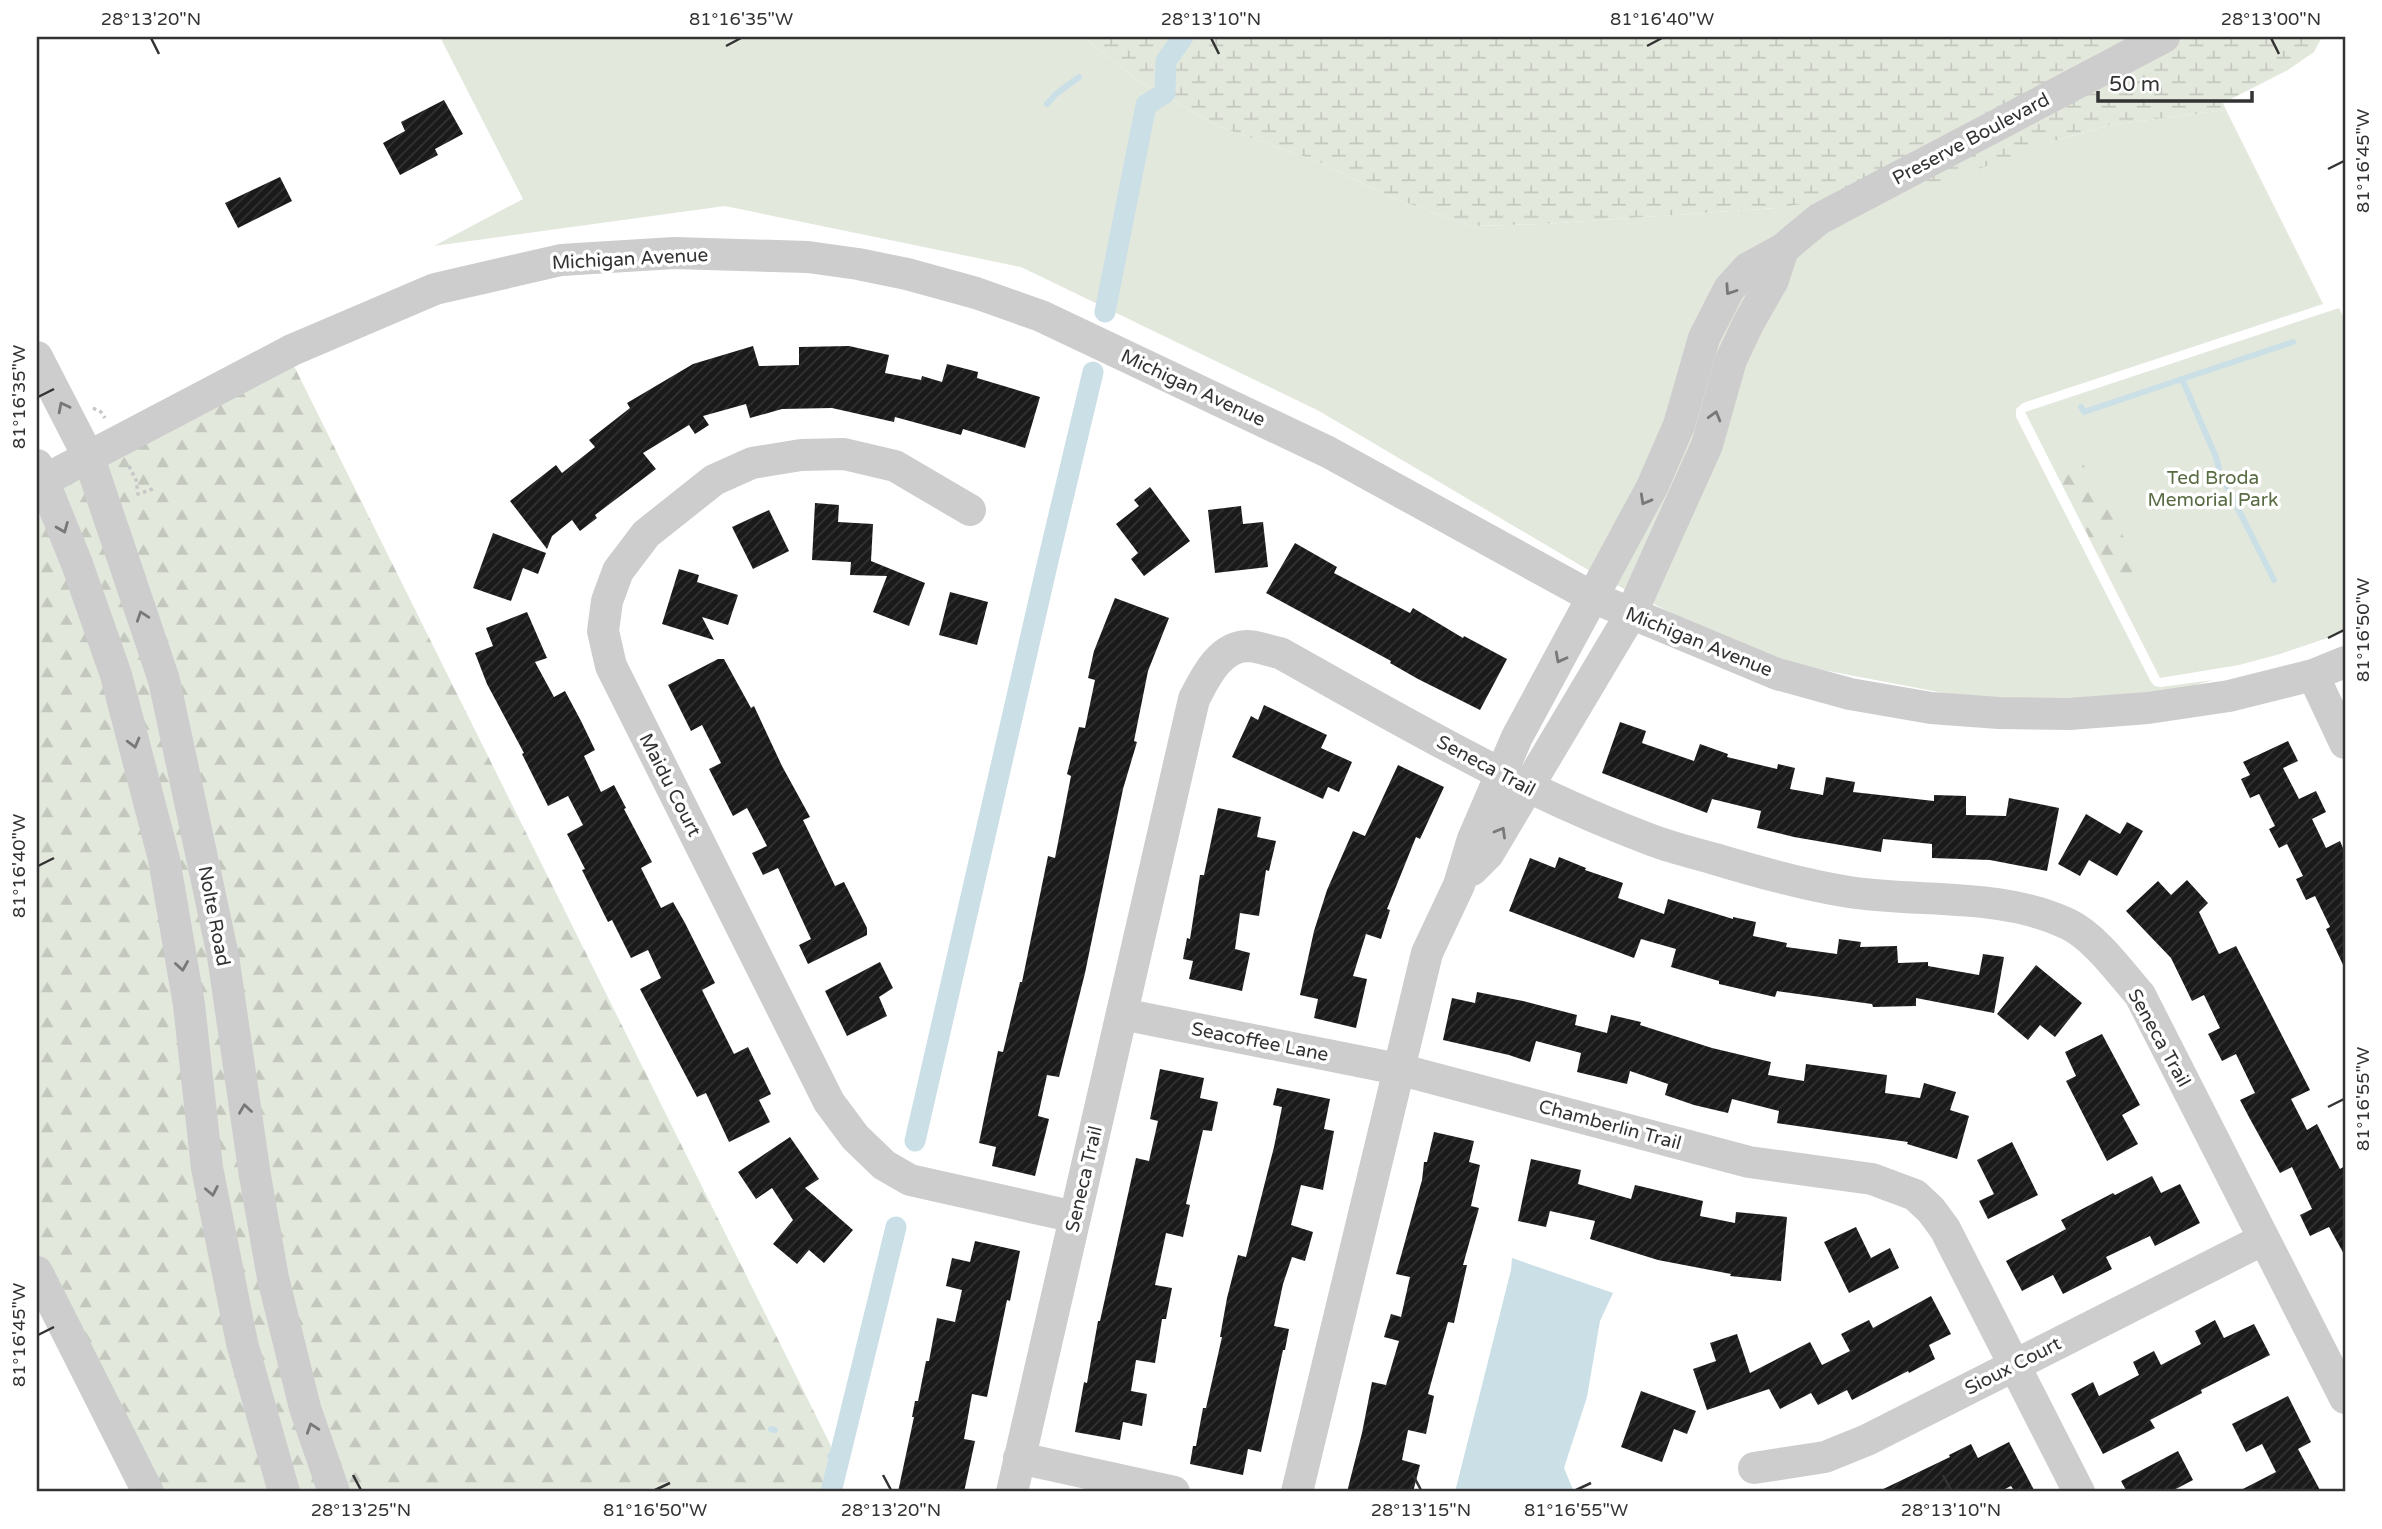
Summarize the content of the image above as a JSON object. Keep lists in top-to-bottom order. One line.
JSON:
{"streets":{"street":["Preserve Boulevard","Michigan Avenue","Seneca Trail","Maidu Court","Nolte Road","Seacoffee Lane","Chamberlin Trail","Sioux Court"]},"crossings":[["Preserve Boulevard","Michigan Avenue"],["Preserve Boulevard","Seneca Trail"],["Michigan Avenue","Nolte Road"],["Seneca Trail","Maidu Court"],["Seneca Trail","Seacoffee Lane"],["Seneca Trail","Sioux Court"],["Seacoffee Lane","Chamberlin Trail"],["Chamberlin Trail","Sioux Court"]],"parks":["Ted Broda Memorial Park"],"scale_bar":"50 m","coordinates":["28°13'20\"N","81°16'35\"W","28°13'10\"N","81°16'40\"W","28°13'00\"N","81°16'45\"W","81°16'50\"W","81°16'55\"W","28°13'25\"N","28°13'15\"N"]}
